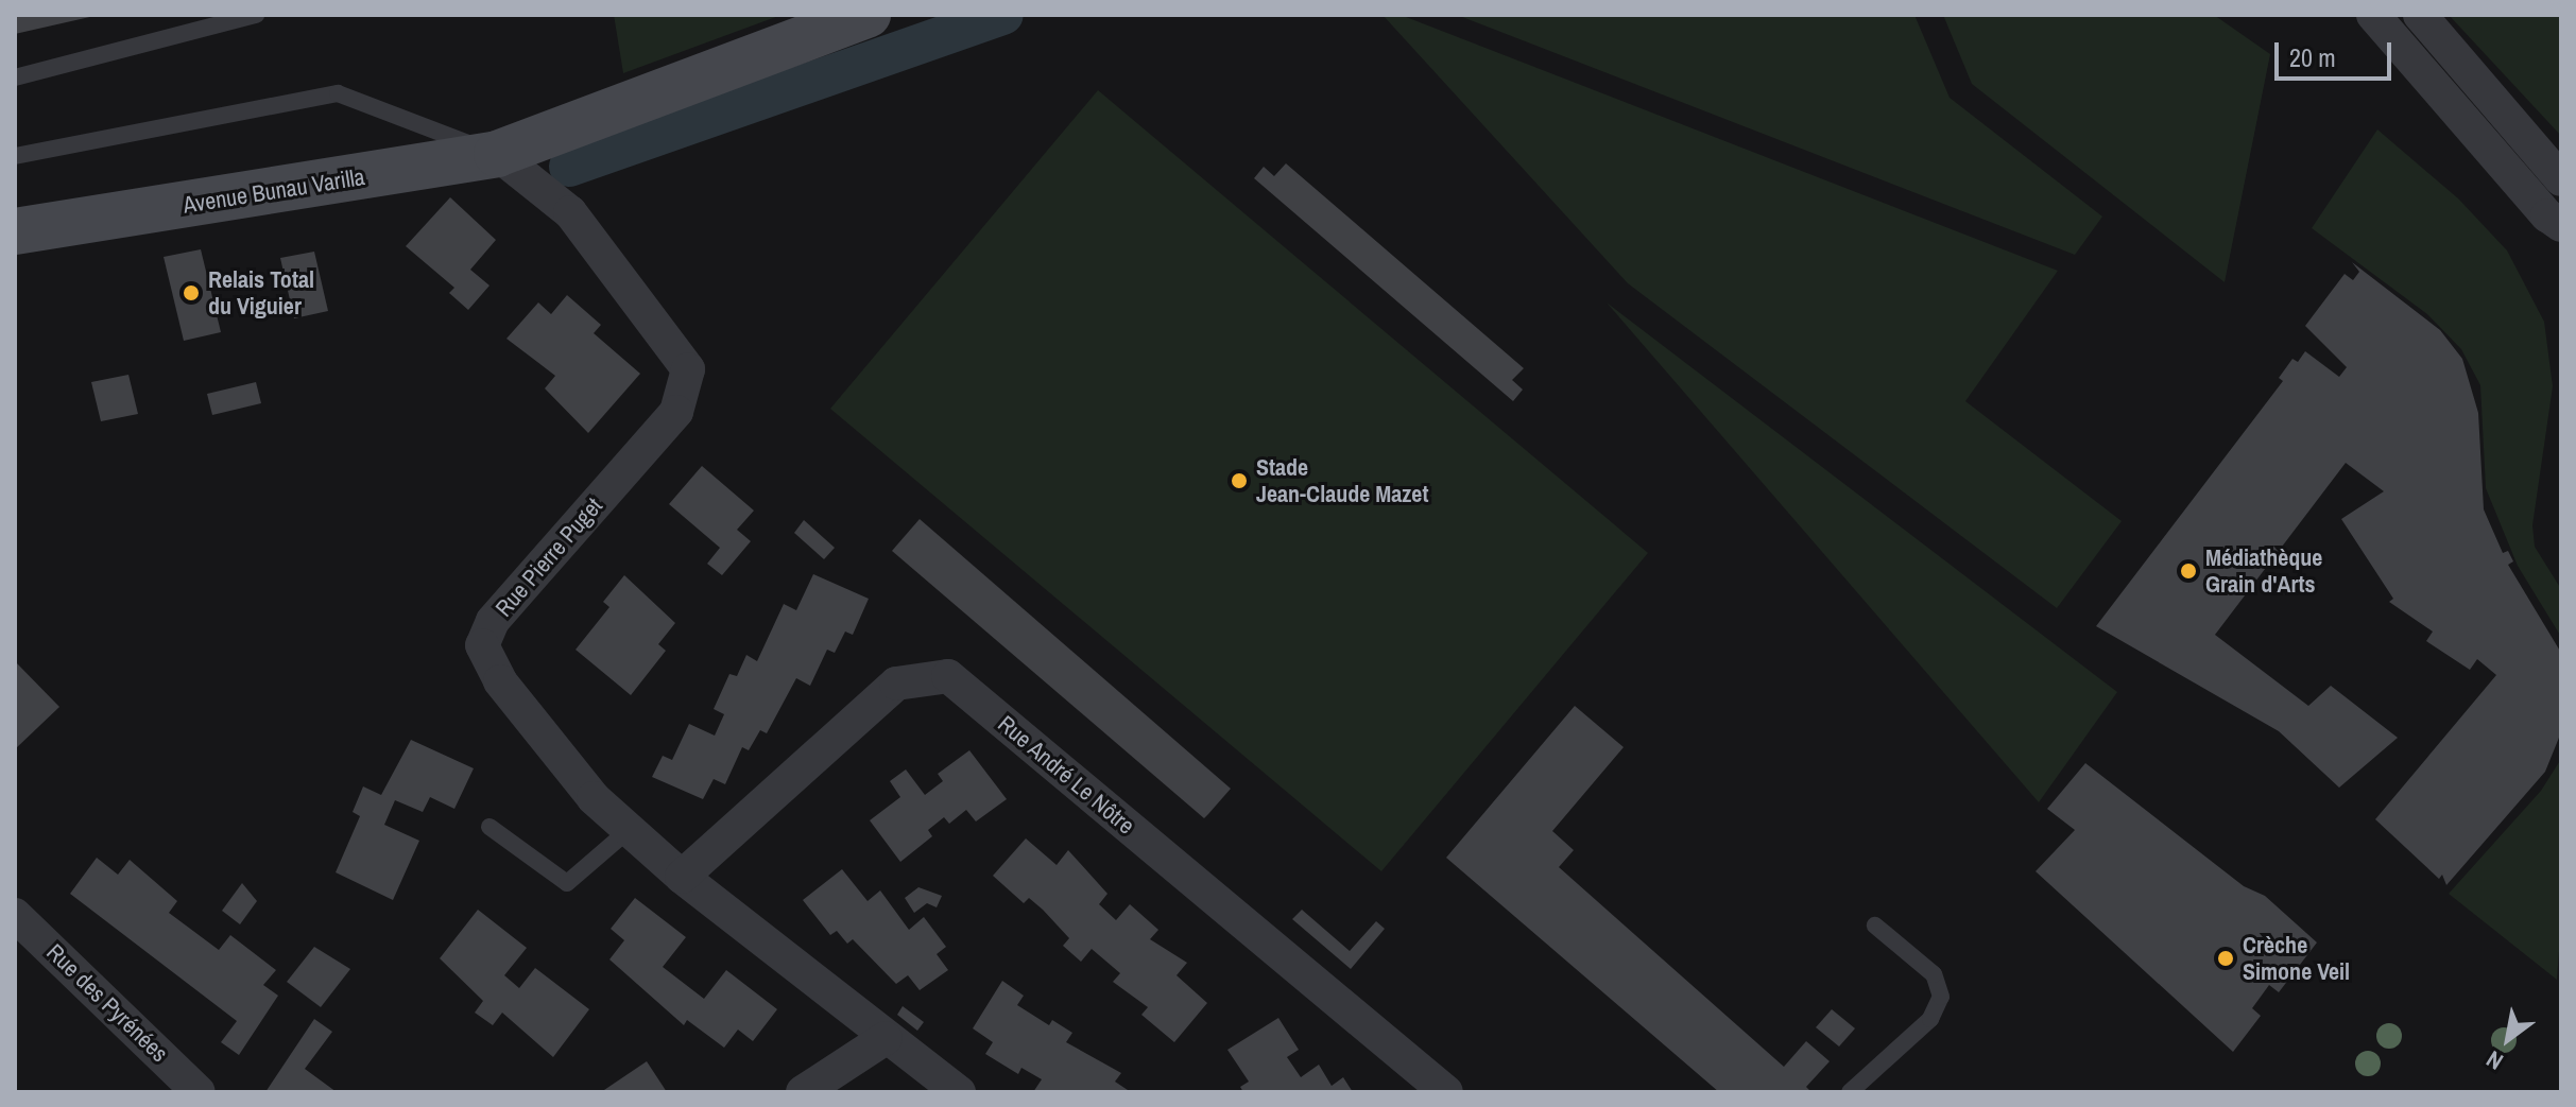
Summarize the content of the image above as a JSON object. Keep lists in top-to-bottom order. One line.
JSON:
{"streets":{"main road":["Avenue Bunau Varilla"],"street":["Rue Pierre Puget","Rue André Le Nôtre","Rue des Pyrénées"]},"crossings":[["Avenue Bunau Varilla","Rue Pierre Puget"],["Rue Pierre Puget","Rue André Le Nôtre"]],"places":["Relais Total du Viguier","Stade Jean-Claude Mazet","Médiathèque Grain d'Arts","Crèche Simone Veil"],"scale_bar":"20 m","north":"bottom left"}
